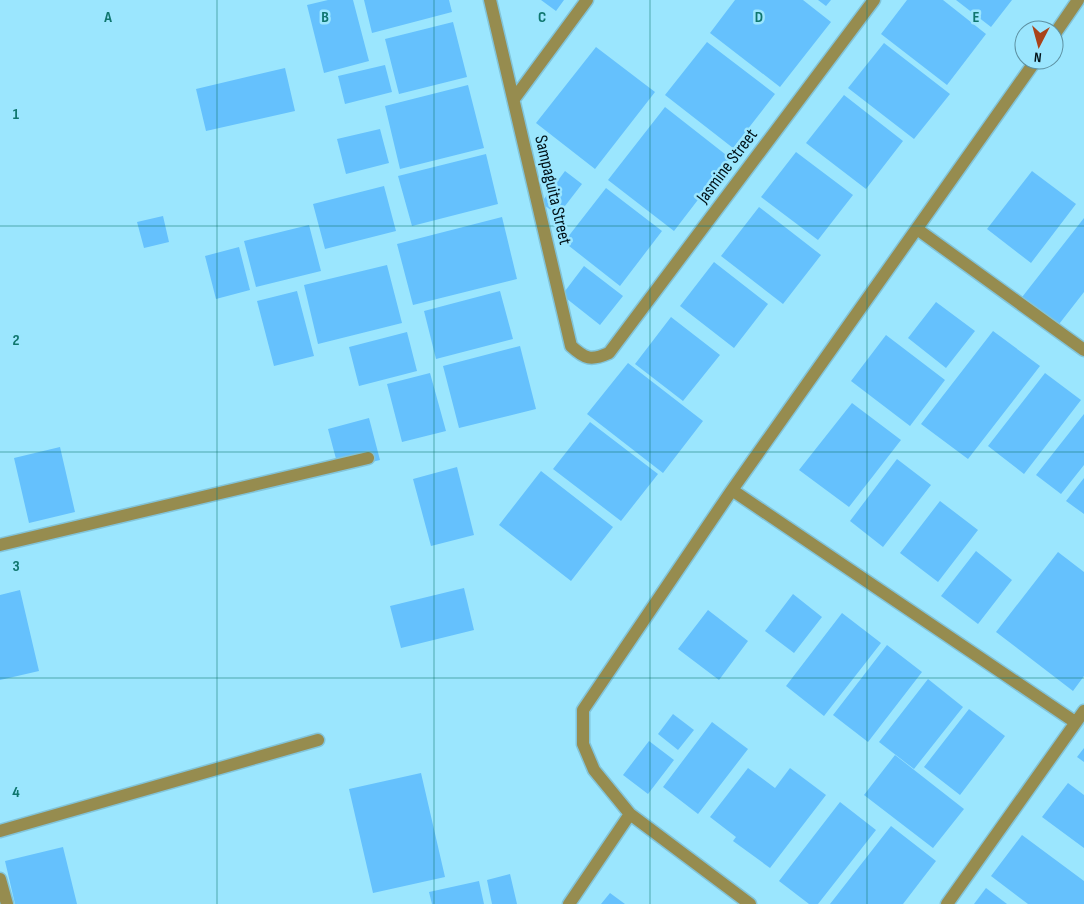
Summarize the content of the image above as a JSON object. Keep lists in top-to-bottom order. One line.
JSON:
{"streets":{"street":["Jasmine Street","Sampaguita Street"]},"crossings":[["Jasmine Street","Sampaguita Street"]],"north":"bottom","grid":{"columns":["A","B","C","D","E"],"rows":["1","2","3","4"]}}
